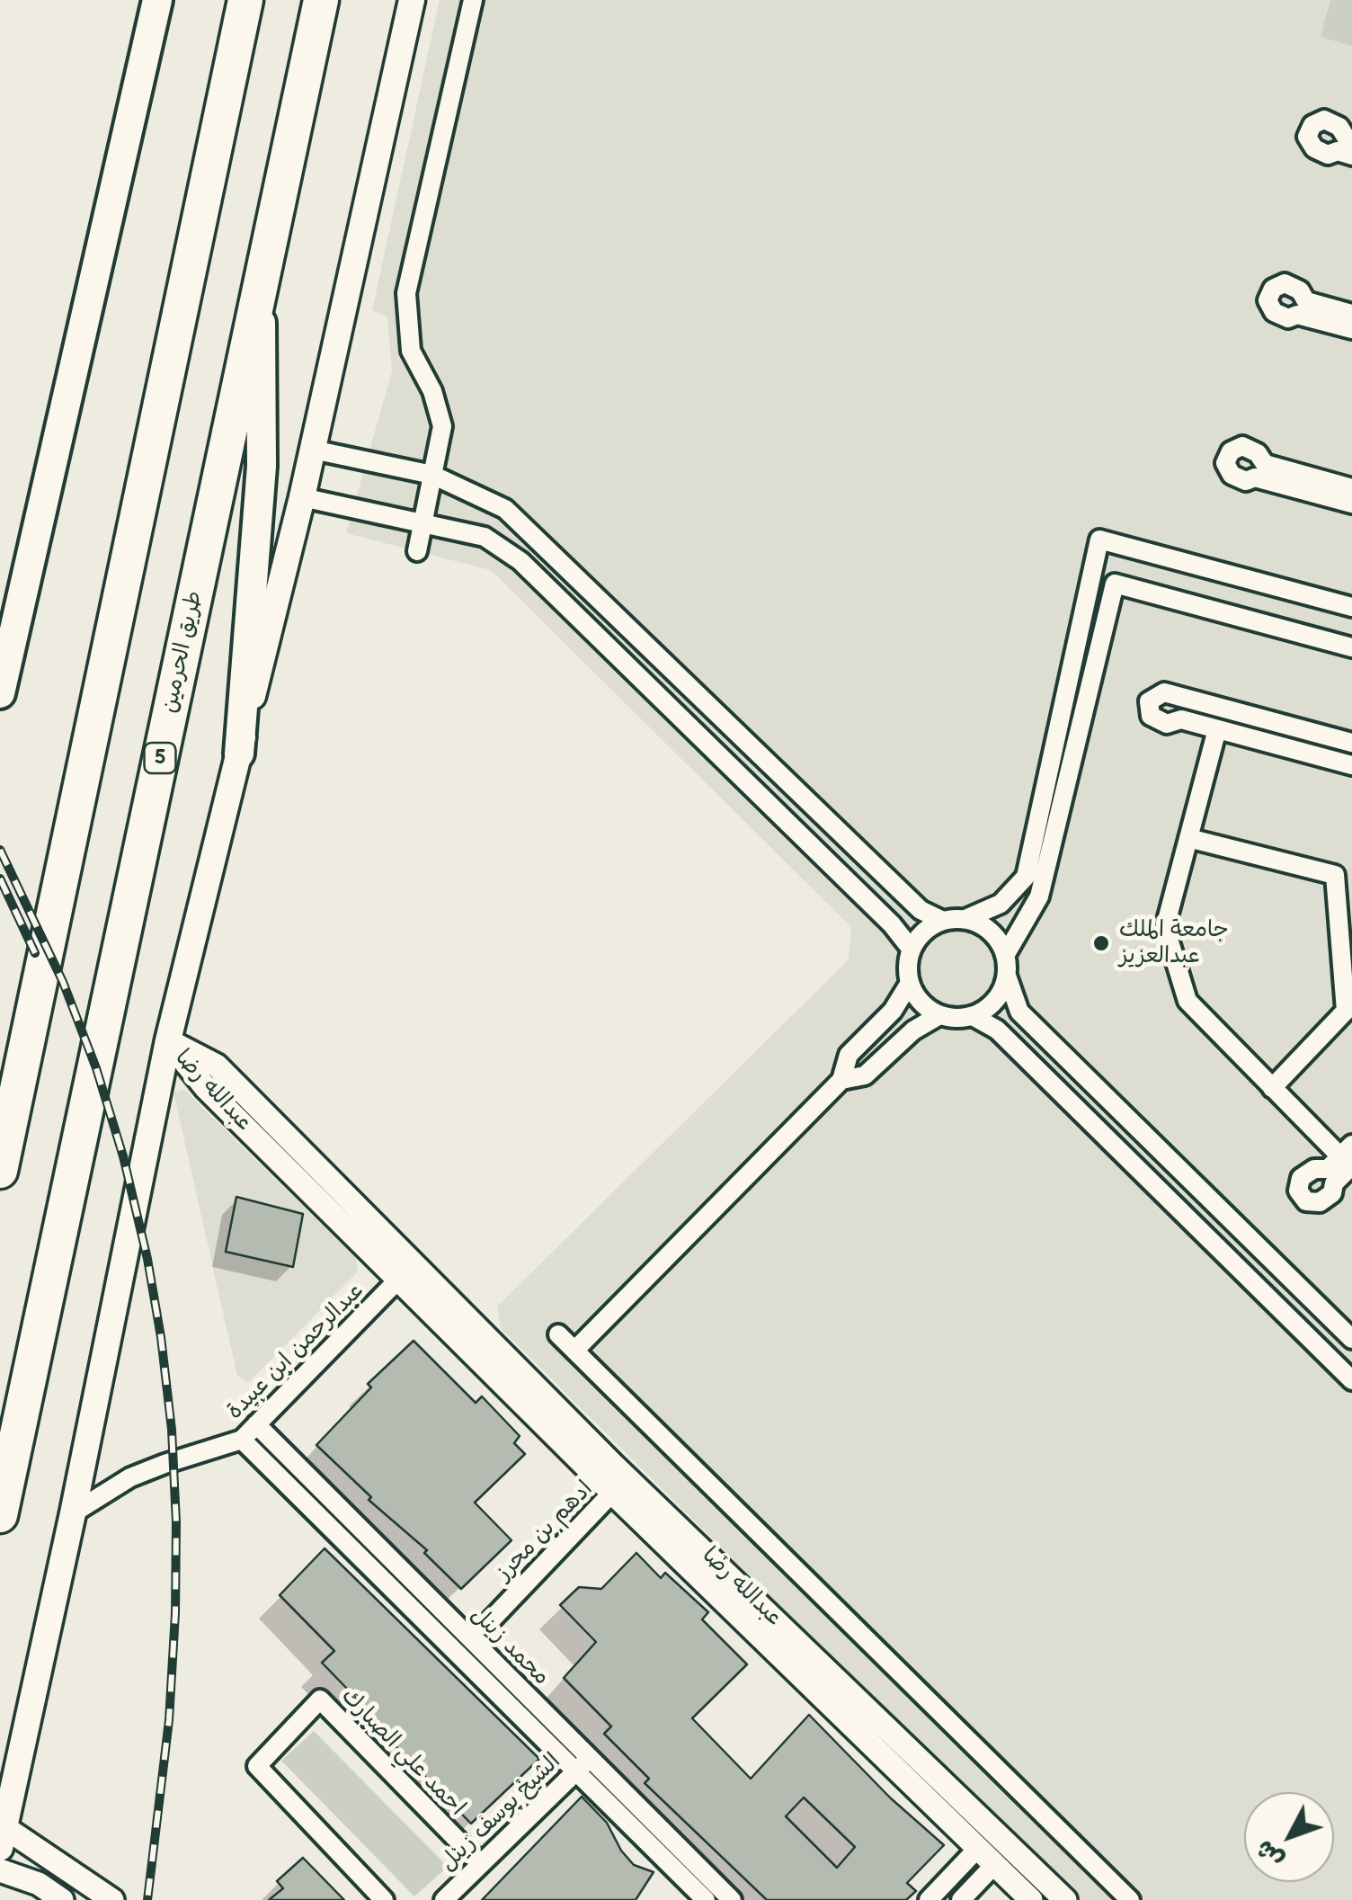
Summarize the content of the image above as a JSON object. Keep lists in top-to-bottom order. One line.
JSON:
{"streets":{"highway":["طريق الحرمين","5"],"street":["عبدالله رضا","عبدالرحمن ابن عبيدة","ادهم بن محرز","محمد زينل","احمد علي الصبارك","الشيخ يوسف زينل"]},"crossings":[["عبدالله رضا","عبدالرحمن ابن عبيدة"],["عبدالله رضا","ادهم بن محرز"],["عبدالرحمن ابن عبيدة","محمد زينل"],["ادهم بن محرز","محمد زينل"],["محمد زينل","الشيخ يوسف زينل"],["احمد علي الصبارك","الشيخ يوسف زينل"]],"places":["جامعة الملك عبدالعزيز"],"north":"bottom left"}
